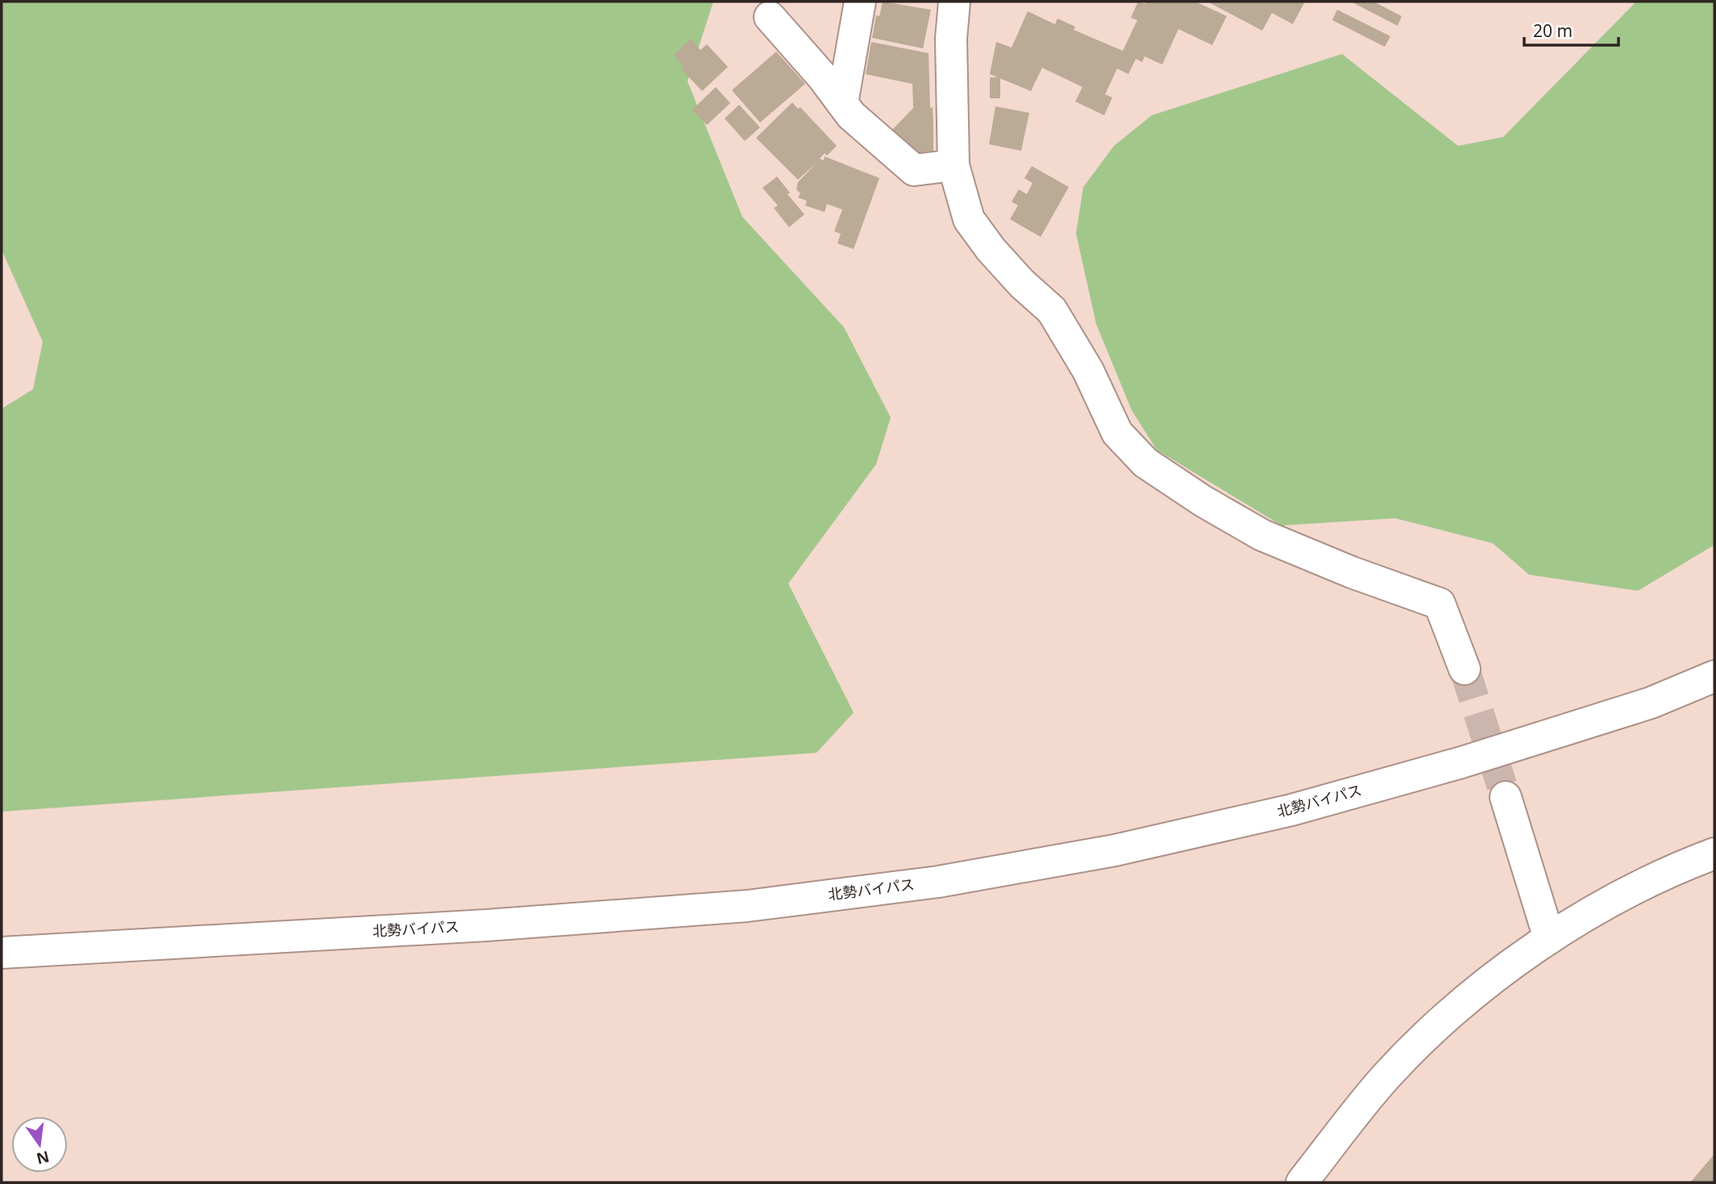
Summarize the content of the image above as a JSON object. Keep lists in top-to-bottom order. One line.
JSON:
{"streets":{"main road":["北勢バイパス"]},"scale_bar":"20 m","north":"bottom"}
